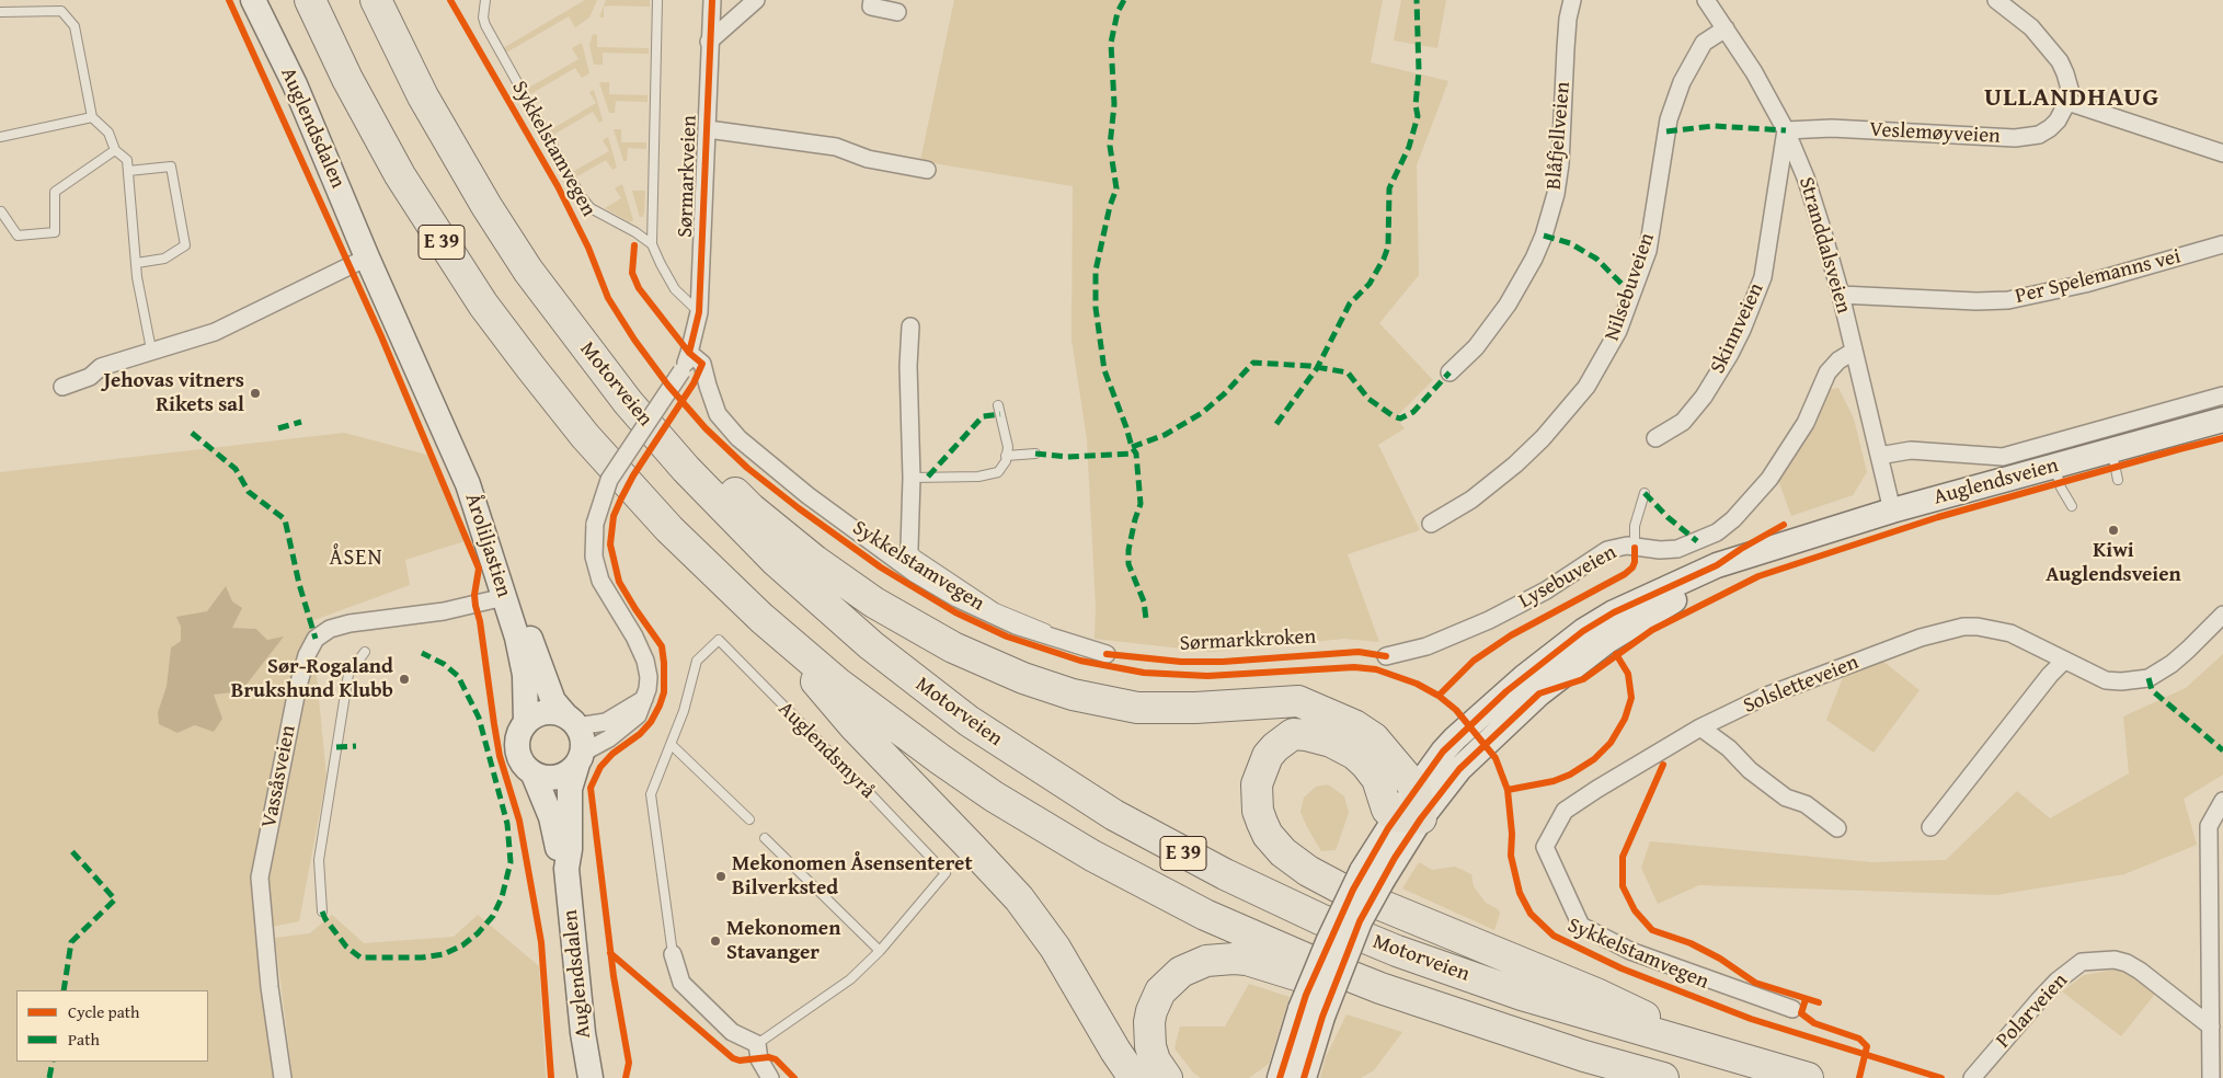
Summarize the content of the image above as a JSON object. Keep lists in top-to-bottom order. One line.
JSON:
{"streets":{"highway":["E 39","Motorveien"],"main road":["Auglendsdalen","Auglendsveien","Åroliljastien"],"street":["Veslemøyveien","Blåfjellveien","Sørmarkveien","Stranddalsveien","Per Spelemanns vei","Nilsebuveien","Skinnveien","Lysebuveien","Solsletteveien","Auglendsmyrå","Vassåsveien","Polarveien"],"cycle path":["Sykkelstamvegen","Sørmarkkroken"]},"crossings":[["Auglendsdalen","Åroliljastien"],["Veslemøyveien","Stranddalsveien"],["Veslemøyveien","Skinnveien"],["Sørmarkveien","Åroliljastien"],["E 39","Motorveien"],["E 39","Auglendsveien"],["Stranddalsveien","Per Spelemanns vei"],["Stranddalsveien","Nilsebuveien"],["Stranddalsveien","Skinnveien"],["Stranddalsveien","Auglendsveien"],["Stranddalsveien","Lysebuveien"],["Åroliljastien","Vassåsveien"]],"districts":["ULLANDHAUG","ÅSEN"],"places":["Jehovas vitners Rikets sal","Kiwi Auglendsveien","Sør-Rogaland Brukshund Klubb","Mekonomen Åsensenteret Bilverksted","Mekonomen Stavanger"],"legend":["Cycle path","Path"]}
